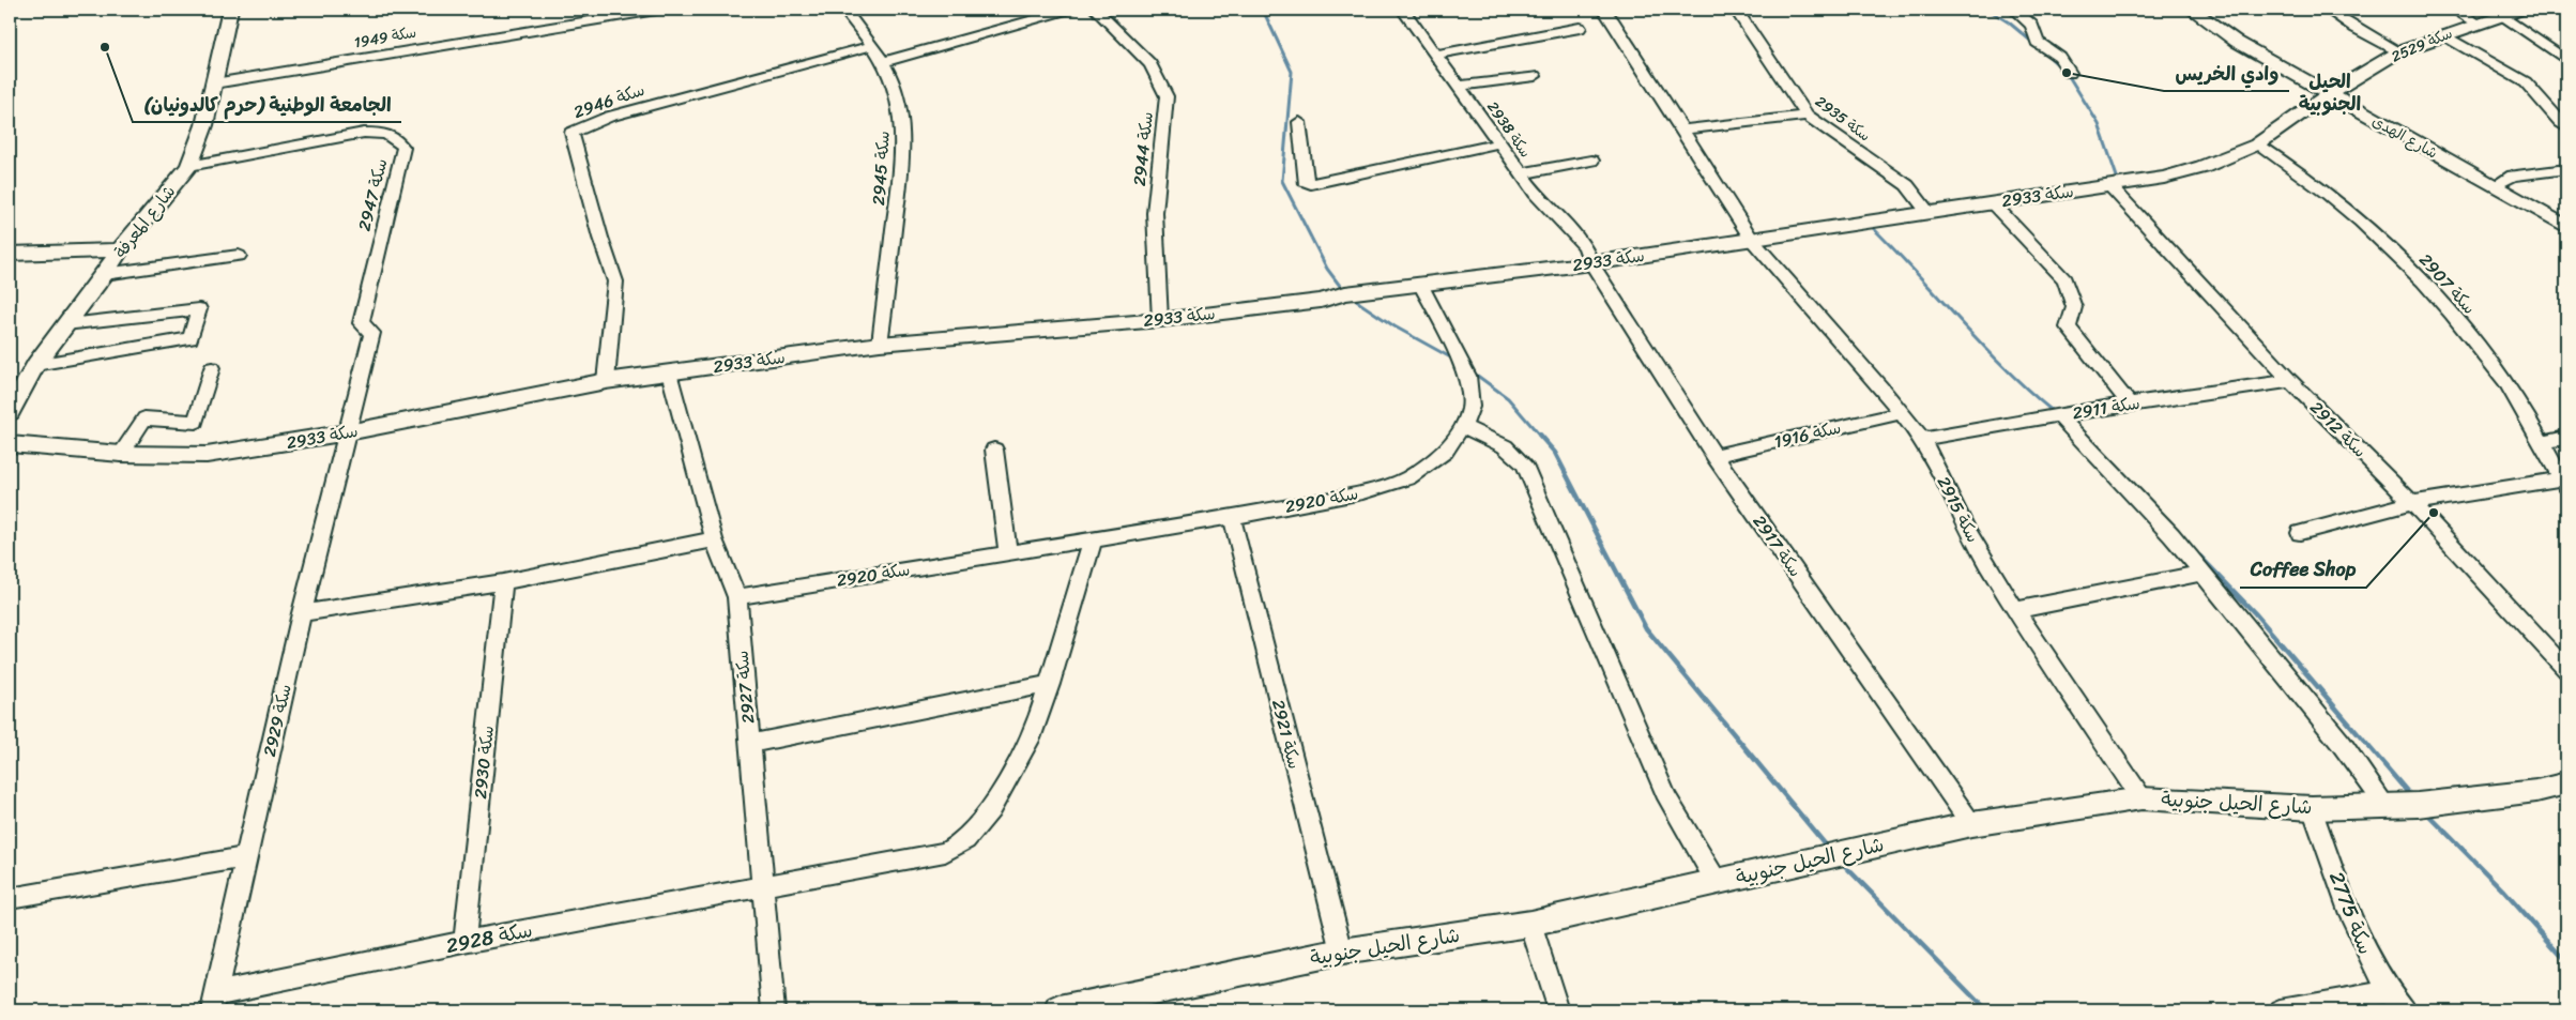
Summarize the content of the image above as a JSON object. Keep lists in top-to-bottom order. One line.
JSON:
{"streets":{"street":["سكة 1949","سكة 2529","سكة 2946","سكة 2935","سكة 2938","شارع الهدى","سكة 2944","سكة 2945","سكة 2947","سكة 2933","شارع المعرفة","سكة 2907","سكة 2911","سكة 2912","سكة 1916","سكة 2920","سكة 2915","سكة 2917","سكة 2927","سكة 2929","سكة 2921","سكة 2930","شارع الحيل جنوبية","سكة 2775","سكة 2928"]},"crossings":[["سكة 1949","شارع المعرفة"],["سكة 2529","شارع الهدى"],["سكة 2529","سكة 2933"],["سكة 2946","سكة 2945"],["سكة 2946","سكة 2933"],["سكة 2935","سكة 2933"],["سكة 2938","سكة 2933"],["سكة 2938","سكة 2917"],["شارع الهدى","سكة 2933"],["سكة 2944","سكة 2933"],["سكة 2945","سكة 2933"],["سكة 2947","سكة 2933"],["سكة 2947","شارع المعرفة"],["سكة 2947","سكة 2929"],["سكة 2933","سكة 2907"],["سكة 2933","سكة 2912"],["سكة 2933","سكة 2920"],["سكة 2933","سكة 2915"],["سكة 2933","سكة 2917"],["سكة 2933","سكة 2927"],["سكة 2933","سكة 2929"],["سكة 2911","سكة 2912"],["سكة 2911","سكة 2915"],["سكة 1916","سكة 2915"],["سكة 1916","سكة 2917"],["سكة 2920","سكة 2927"],["سكة 2920","سكة 2921"],["سكة 2920","سكة 2928"],["سكة 2915","شارع الحيل جنوبية"],["سكة 2917","شارع الحيل جنوبية"],["سكة 2927","سكة 2928"],["سكة 2929","سكة 2928"],["سكة 2921","شارع الحيل جنوبية"],["سكة 2930","سكة 2928"],["شارع الحيل جنوبية","سكة 2775"]],"districts":["الحيل الجنوبية"],"places":["الجامعة الوطنية (حرم كالدونيان)","وادي الخريس","Coffee Shop"]}
